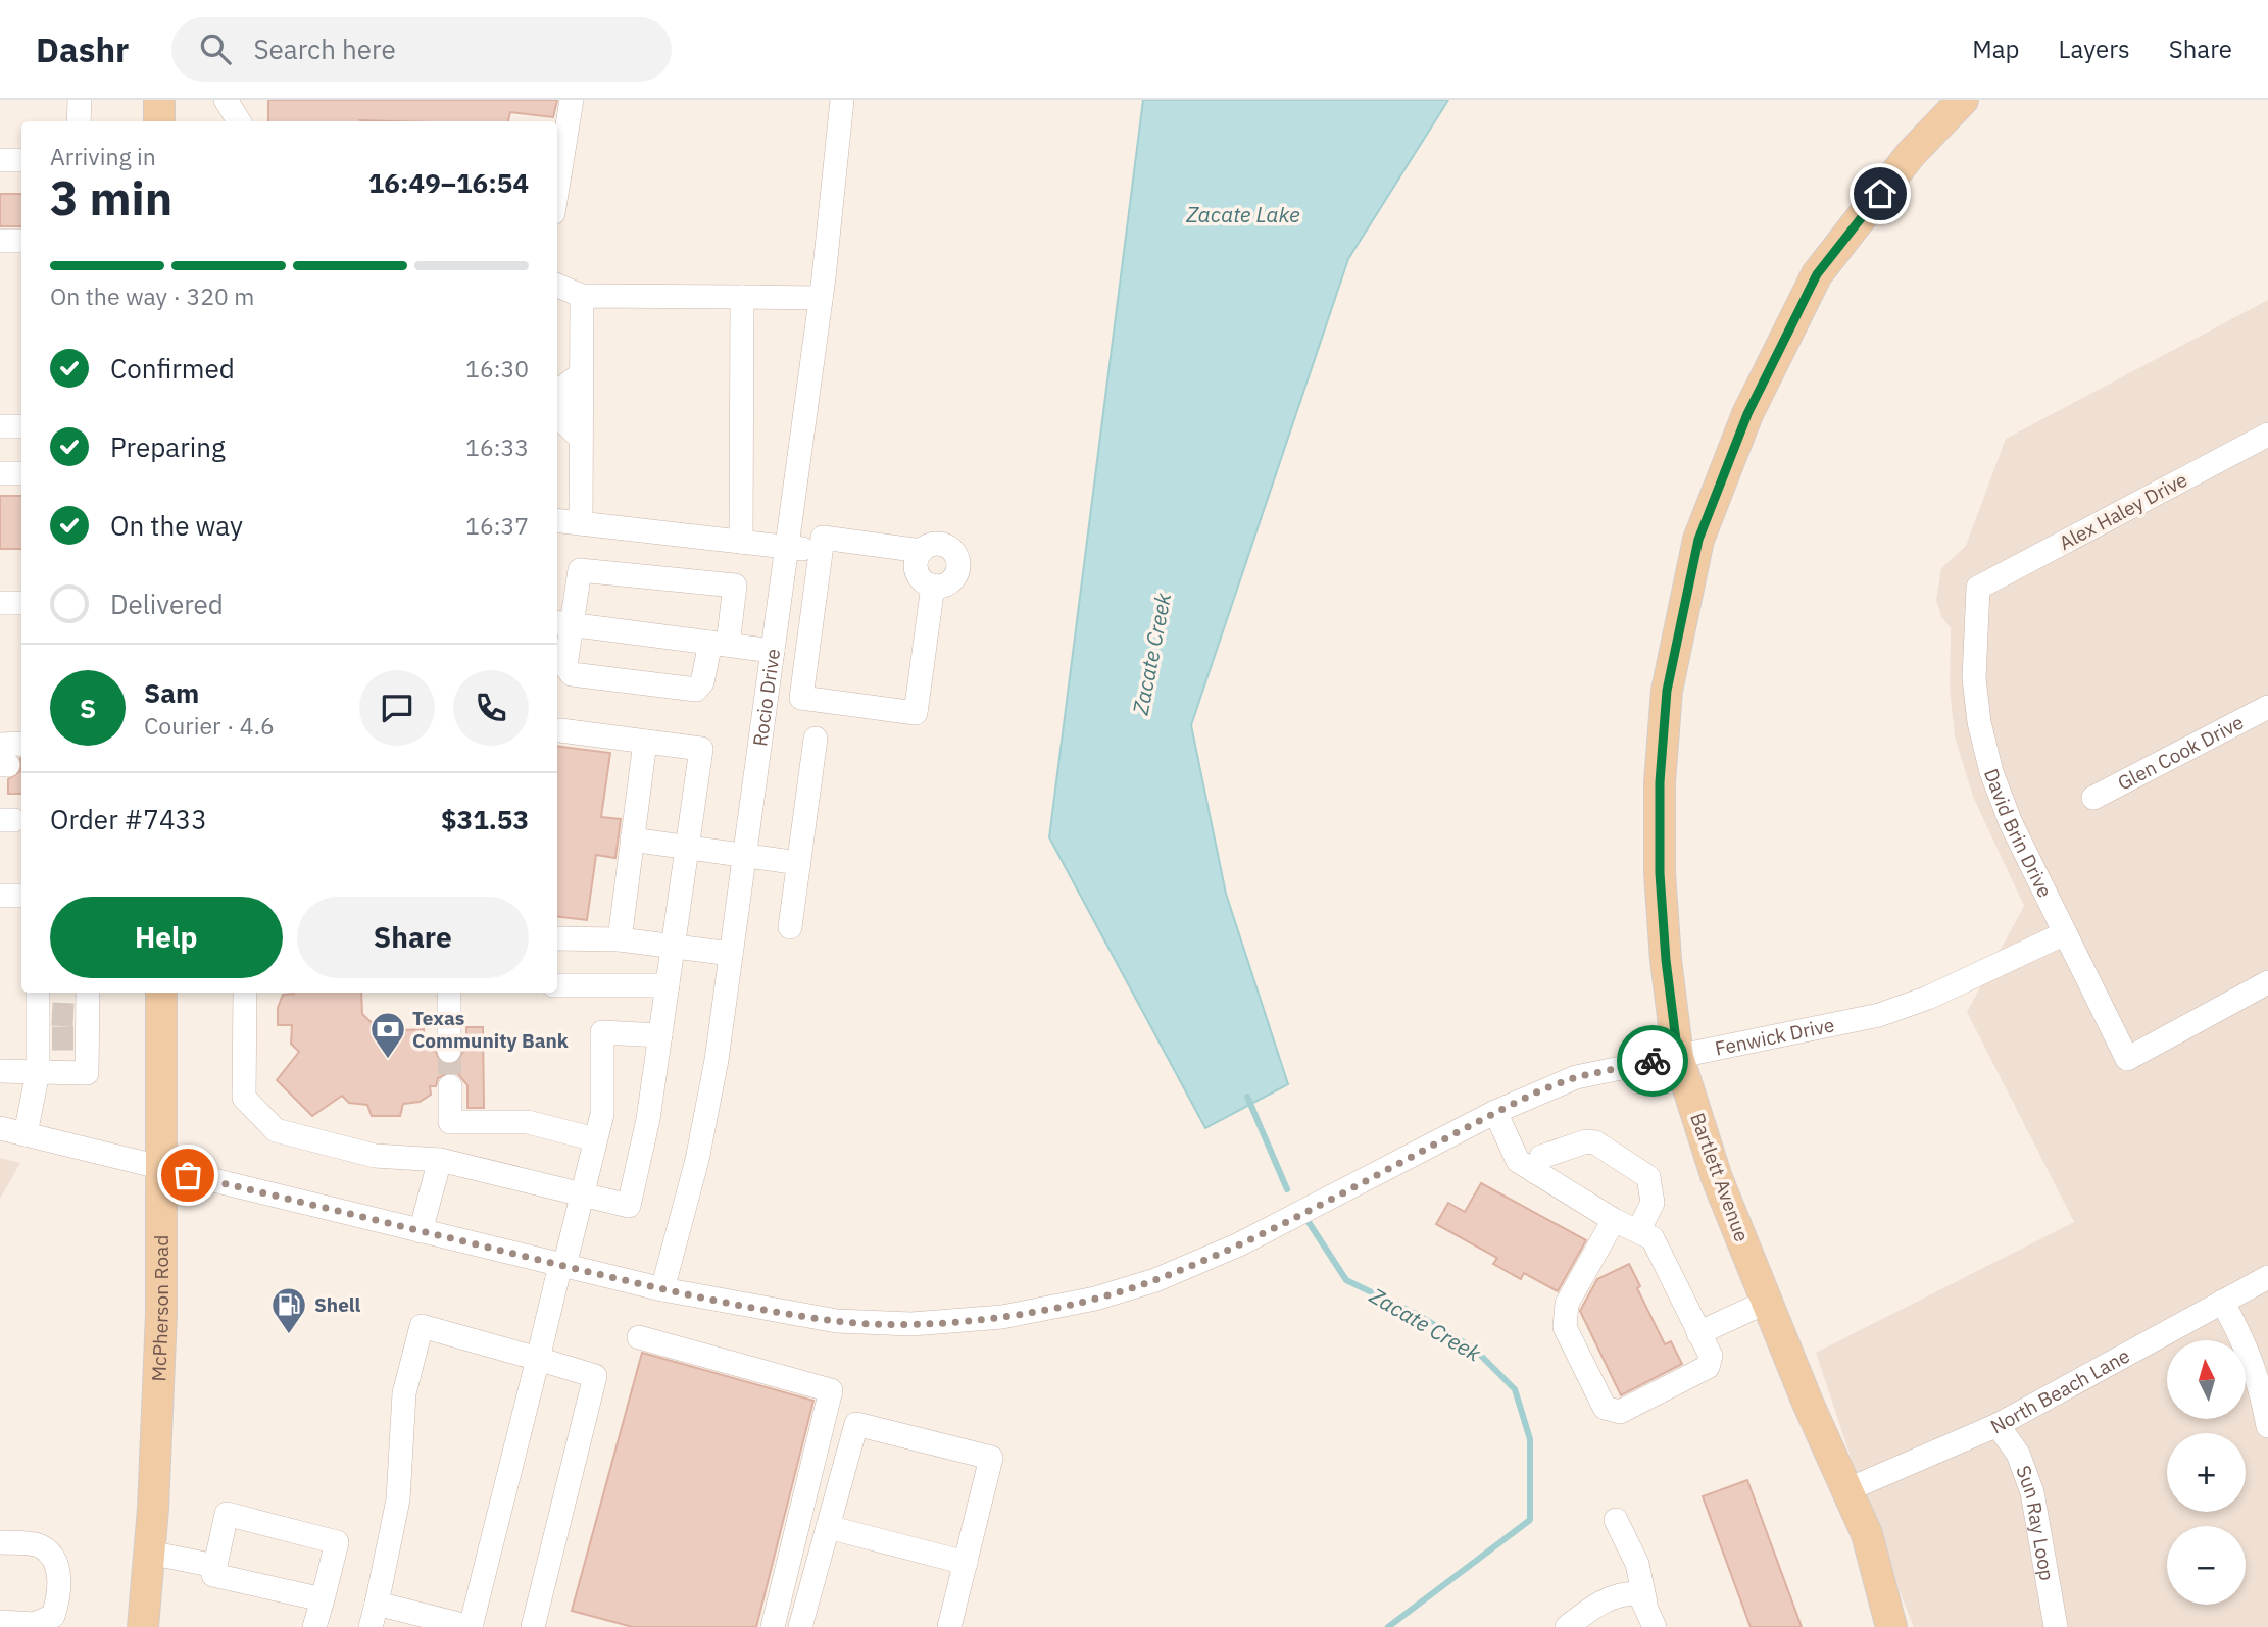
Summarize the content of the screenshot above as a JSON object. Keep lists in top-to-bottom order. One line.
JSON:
{"streets":{"main road":["Bartlett Avenue","McPherson Road"],"street":["Alex Haley Drive","Rocio Drive","Glen Cook Drive","David Brin Drive","Fenwick Drive","North Beach Lane","Sun Ray Loop"]},"crossings":[["Alex Haley Drive","David Brin Drive"],["Rocio Drive","Fenwick Drive"],["David Brin Drive","Fenwick Drive"],["Fenwick Drive","Bartlett Avenue"],["Fenwick Drive","McPherson Road"],["Bartlett Avenue","North Beach Lane"],["North Beach Lane","Sun Ray Loop"]],"water":["Zacate Lake","Zacate Creek"],"places":{"bank":["Texas Community Bank"],"fuel station":["Shell"]},"north":"top","page":{"header":"Dashr","search":"Search here","nav":["Map","Layers","Share"],"heading":["3 min","Arriving in","16:49–16:54"],"panel":["Sam","Courier · 4.6","Order #7433","$31.53"],"bar":"On the way · 320 m","list":[["Confirmed","16:30"],["Preparing","16:33"],["On the way","16:37"],"Delivered"],"round":"S","buttons":["Help","Share"],"map_buttons":["+","−"]}}
